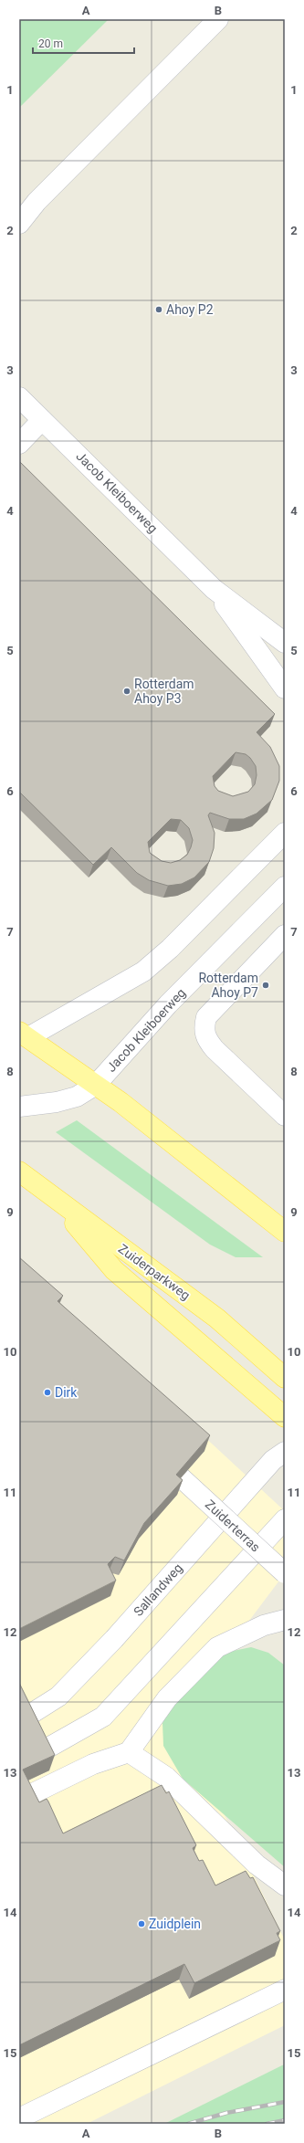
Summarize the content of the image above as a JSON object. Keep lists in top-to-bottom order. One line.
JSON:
{"streets":{"main road":["Zuiderparkweg"],"street":["Jacob Kleiboerweg","Zuiderterras","Sallandweg"]},"places":["Ahoy P2","Rotterdam Ahoy P3","Rotterdam Ahoy P7","Dirk","Zuidplein"],"scale_bar":"20 m","grid":{"columns":["A","B"],"rows":["1","2","3","4","5","6","7","8","9","10","11","12","13","14","15"]}}
